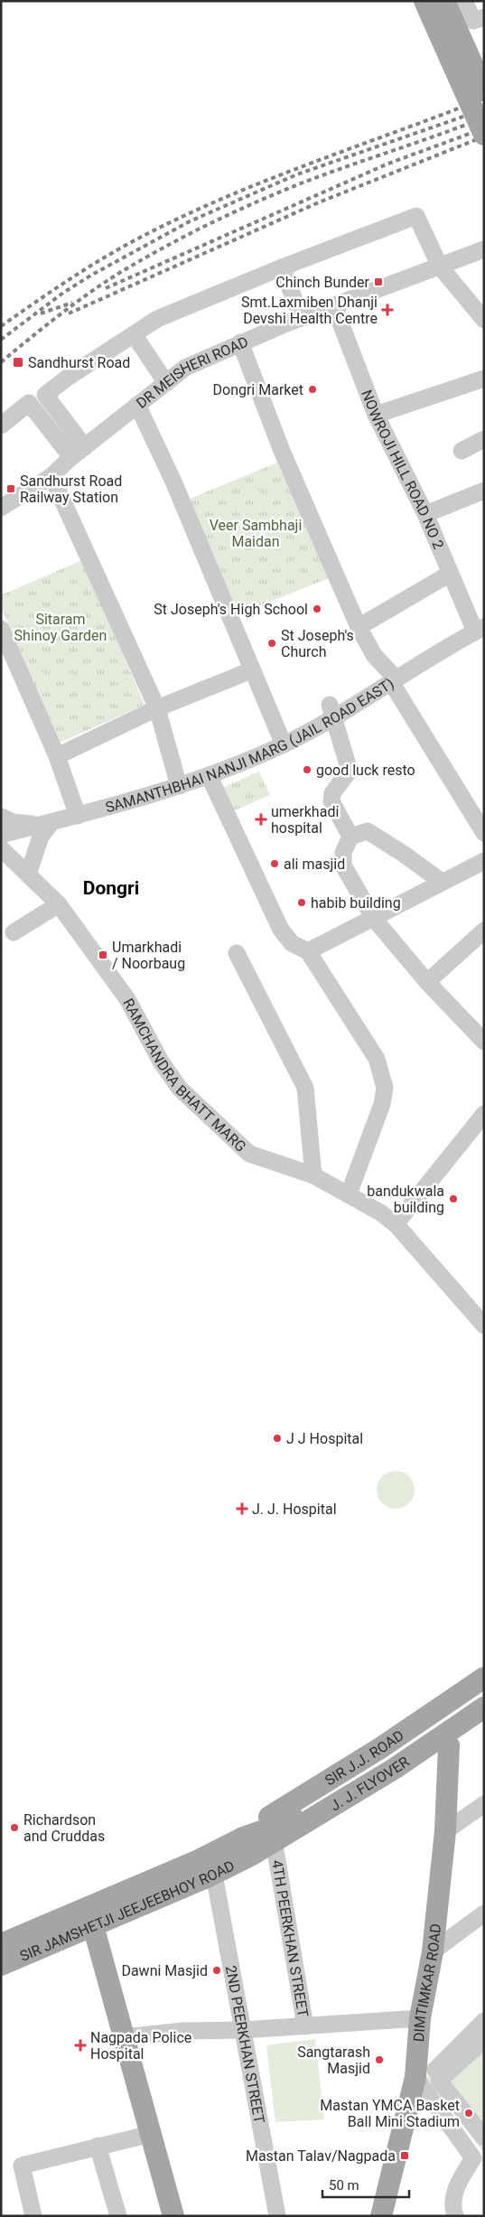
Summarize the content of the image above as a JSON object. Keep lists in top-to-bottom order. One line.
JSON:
{"streets":{"main road":["SIR J.J. ROAD","J. J. FLYOVER","SIR JAMSHETJI JEEJEEBHOY ROAD","DIMTIMKAR ROAD"],"street":["DR MEISHERI ROAD","NOWROJI HILL ROAD NO 2","SAMANTHBHAI NANJI MARG (JAIL ROAD EAST)","RAMCHANDRA BHATT MARG","4TH PEERKHAN STREET","2ND PEERKHAN STREET"]},"crossings":[["DR MEISHERI ROAD","NOWROJI HILL ROAD NO 2"],["NOWROJI HILL ROAD NO 2","SAMANTHBHAI NANJI MARG (JAIL ROAD EAST)"],["SIR J.J. ROAD","J. J. FLYOVER"],["SIR J.J. ROAD","SIR JAMSHETJI JEEJEEBHOY ROAD"],["J. J. FLYOVER","SIR JAMSHETJI JEEJEEBHOY ROAD"],["J. J. FLYOVER","DIMTIMKAR ROAD"],["SIR JAMSHETJI JEEJEEBHOY ROAD","2ND PEERKHAN STREET"]],"districts":["Dongri"],"parks":["Veer Sambhaji Maidan","Sitaram Shinoy Garden"],"places":{"transit":["Chinch Bunder","Sandhurst Road","Sandhurst Road Railway Station","Umarkhadi / Noorbaug","Mastan Talav/Nagpada"],"health":["Smt.Laxmiben Dhanji Devshi Health Centre","umerkhadi hospital","J. J. Hospital","Nagpada Police Hospital"],"other":["Dongri Market","St Joseph's High School","St Joseph's Church","good luck resto","ali masjid","habib building","bandukwala building","J J Hospital","Richardson and Cruddas","Dawni Masjid","Sangtarash Masjid","Mastan YMCA Basket Ball Mini Stadium"]},"scale_bar":"50 m"}
